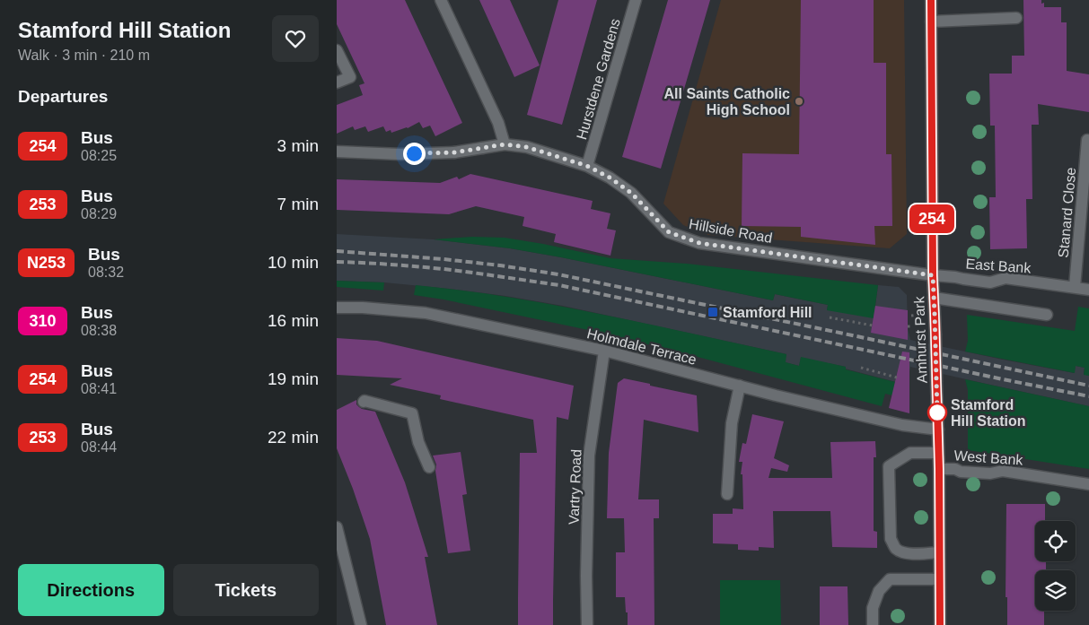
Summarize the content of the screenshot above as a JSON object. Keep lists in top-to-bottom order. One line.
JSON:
{"streets":{"main road":["Amhurst Park"],"street":["Hurstdene Gardens","Stanard Close","Hillside Road","East Bank","Holmdale Terrace","West Bank","Vartry Road"]},"crossings":[["Hurstdene Gardens","Hillside Road"],["Stanard Close","East Bank"],["Hillside Road","East Bank"],["Hillside Road","Amhurst Park"],["East Bank","Amhurst Park"],["Amhurst Park","Holmdale Terrace"],["Amhurst Park","West Bank"],["Holmdale Terrace","Vartry Road"]],"places":{"other":["All Saints Catholic High School","Stamford Hill Station"],"transit":["Stamford Hill"]},"lines":["bus line 254"],"page":{"heading":[["Stamford Hill Station","Walk · 3 min · 210 m"],"Departures"],"on_map":"254","list":[{"mark":"254","name":"Bus","note":"08:25","value":"3 min"},{"mark":"253","name":"Bus","note":"08:29","value":"7 min"},{"mark":"N253","name":"Bus","note":"08:32","value":"10 min"},{"mark":"310","name":"Bus","note":"08:38","value":"16 min"},{"mark":"254","name":"Bus","note":"08:41","value":"19 min"},{"mark":"253","name":"Bus","note":"08:44","value":"22 min"}],"buttons":["Directions","Tickets"]}}
